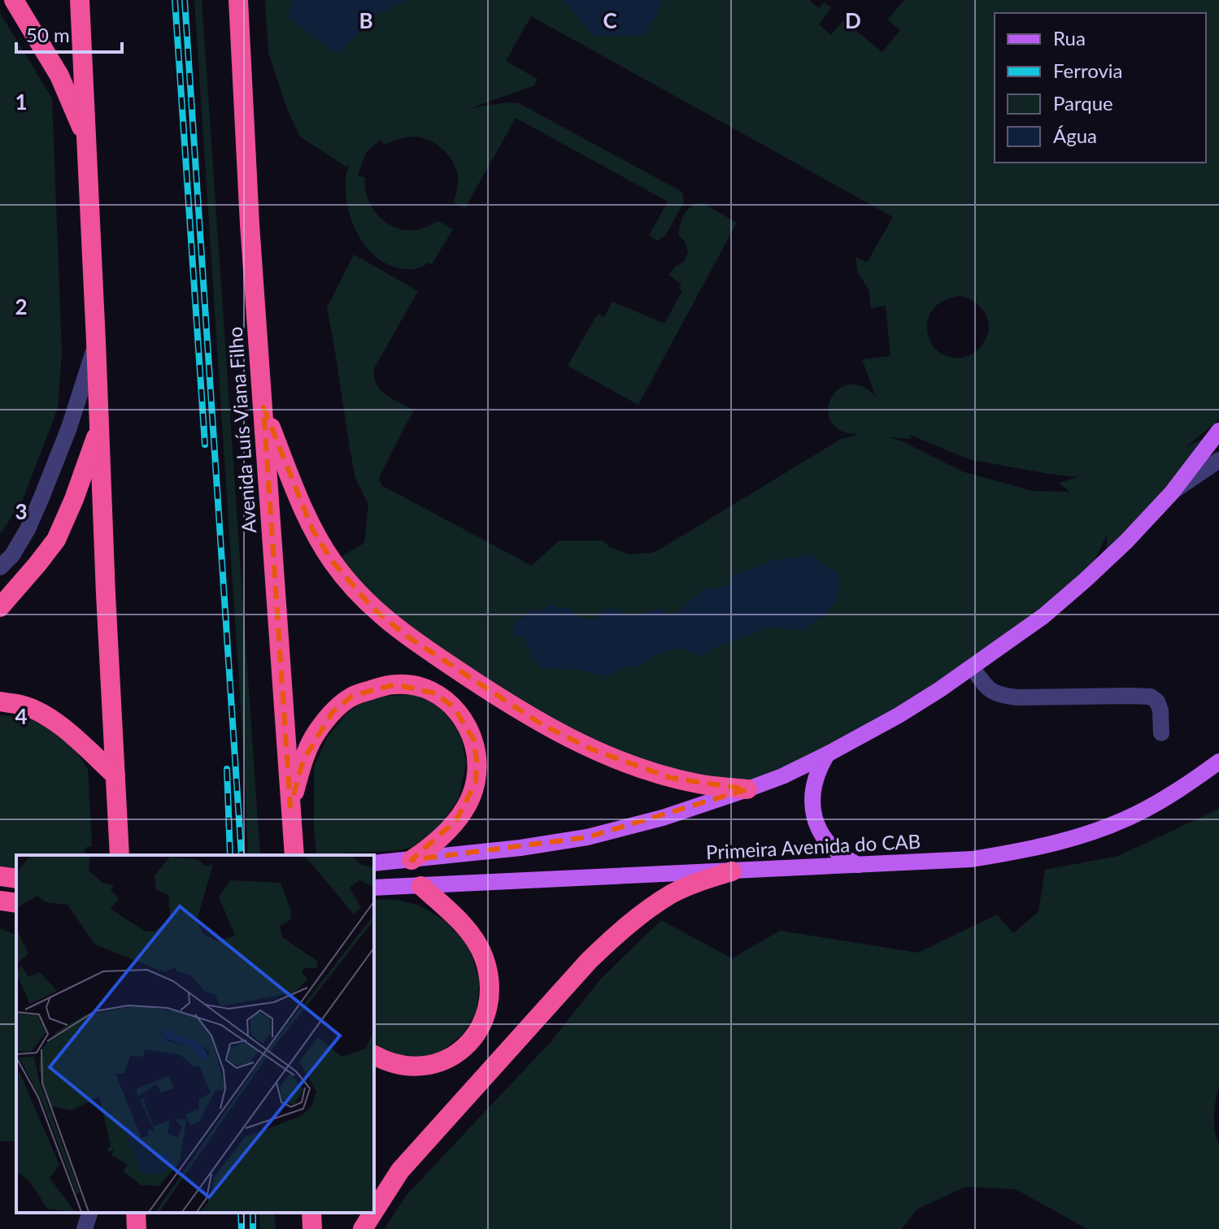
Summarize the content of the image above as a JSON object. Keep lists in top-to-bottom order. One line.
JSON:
{"streets":{"highway":["Avenida Luís Viana Filho"],"main road":["Primeira Avenida do CAB"]},"legend":["Rua","Ferrovia","Parque","Água"],"scale_bar":"50 m","grid":{"columns":["B","C","D"],"rows":["1","2","3","4"]}}
